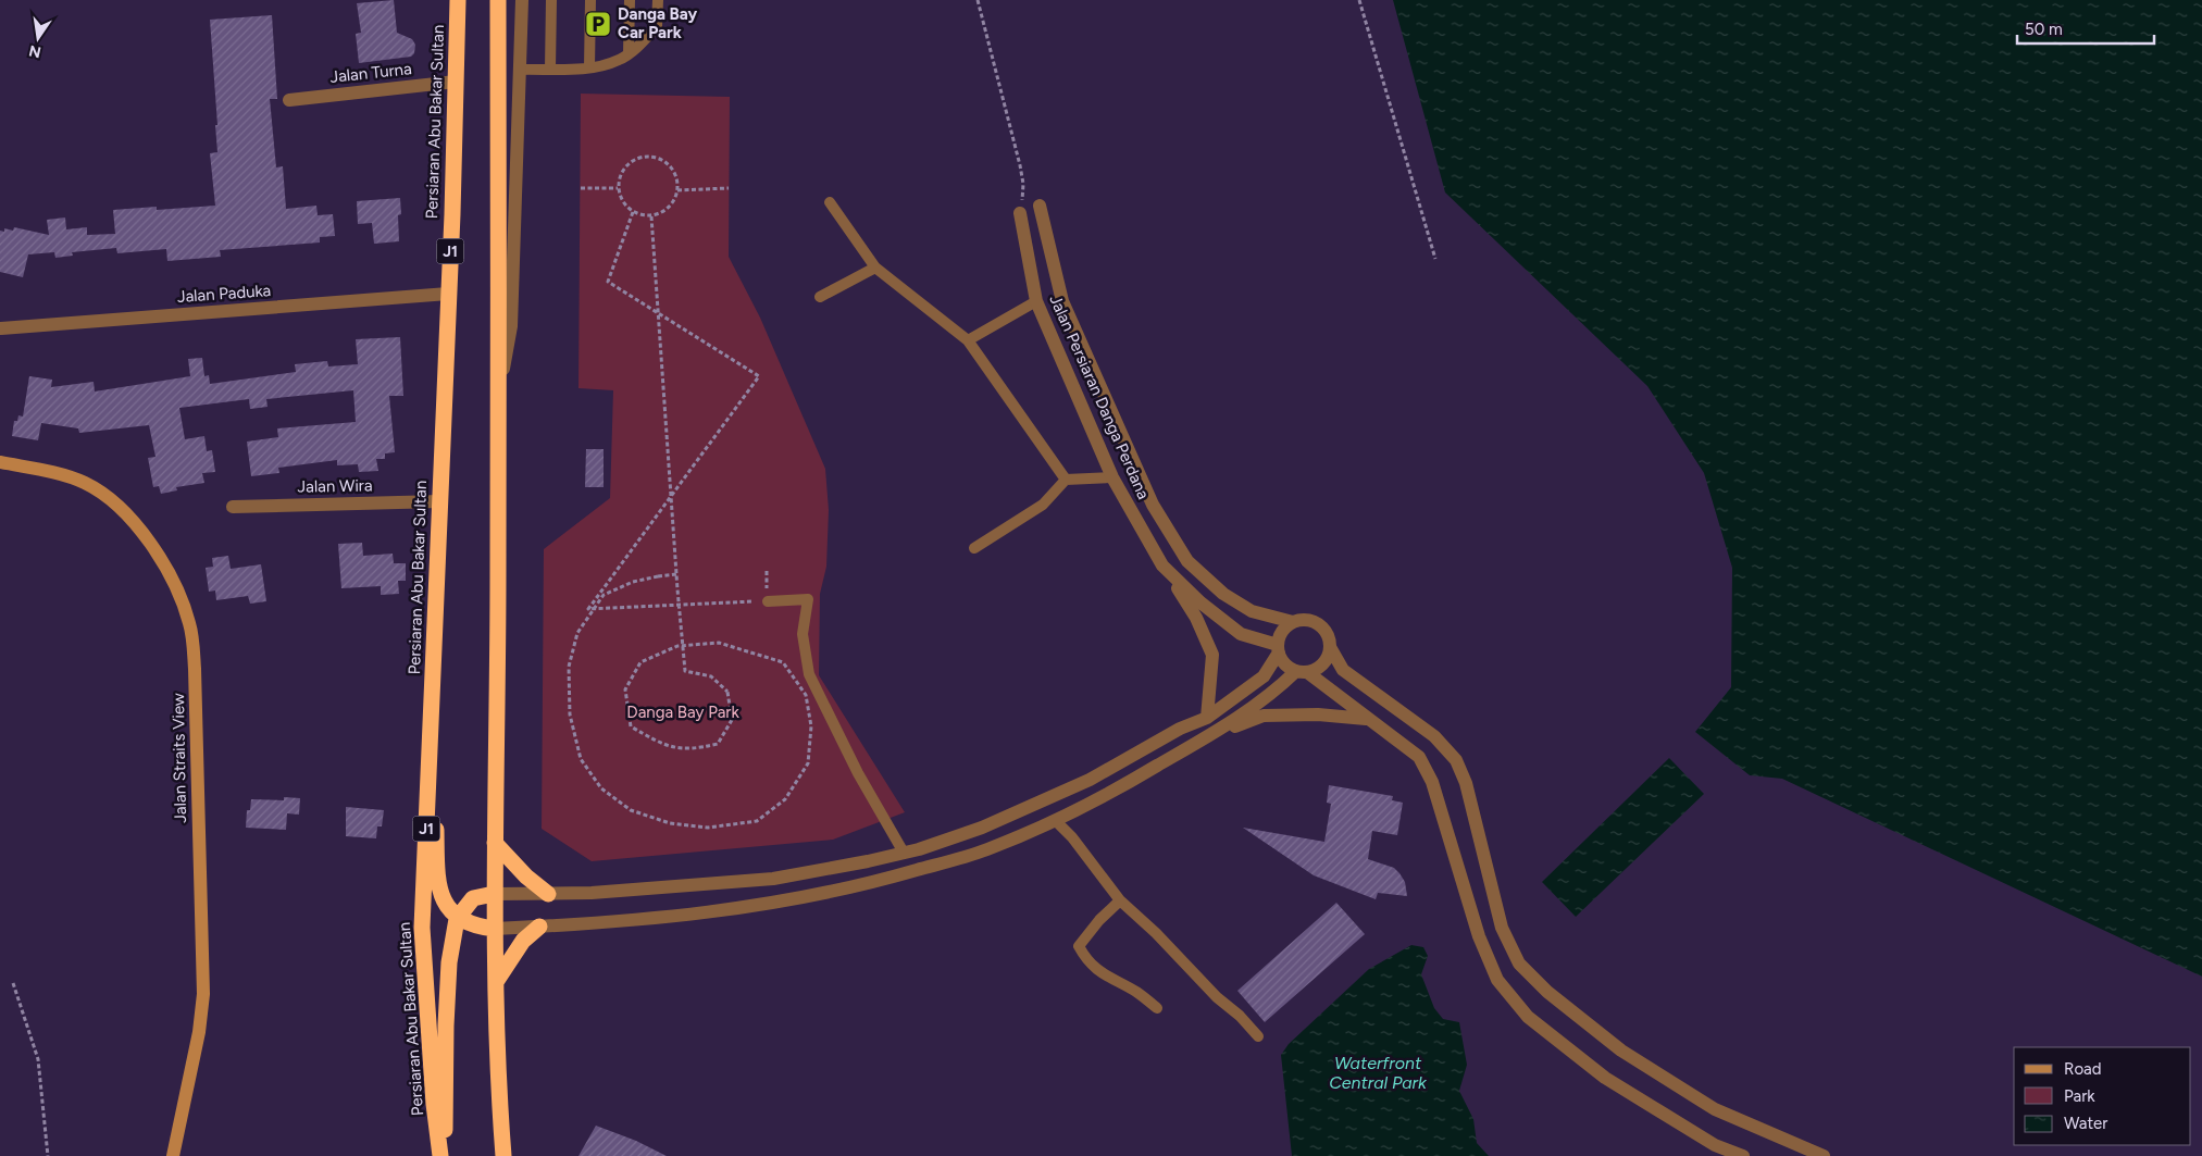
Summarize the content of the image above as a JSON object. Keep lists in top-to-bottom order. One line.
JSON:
{"streets":{"highway":["Persiaran Abu Bakar Sultan","J1"],"street":["Jalan Turna","Jalan Paduka","Jalan Persiaran Danga Perdana","Jalan Wira","Jalan Straits View"]},"crossings":[["Jalan Turna","Persiaran Abu Bakar Sultan"],["Persiaran Abu Bakar Sultan","Jalan Paduka"],["Persiaran Abu Bakar Sultan","Jalan Wira"]],"water":["Waterfront Central Park"],"parks":["Danga Bay Park"],"places":{"parking":["Danga Bay Car Park"]},"legend":["Road","Park","Water"],"scale_bar":"50 m","north":"bottom"}
